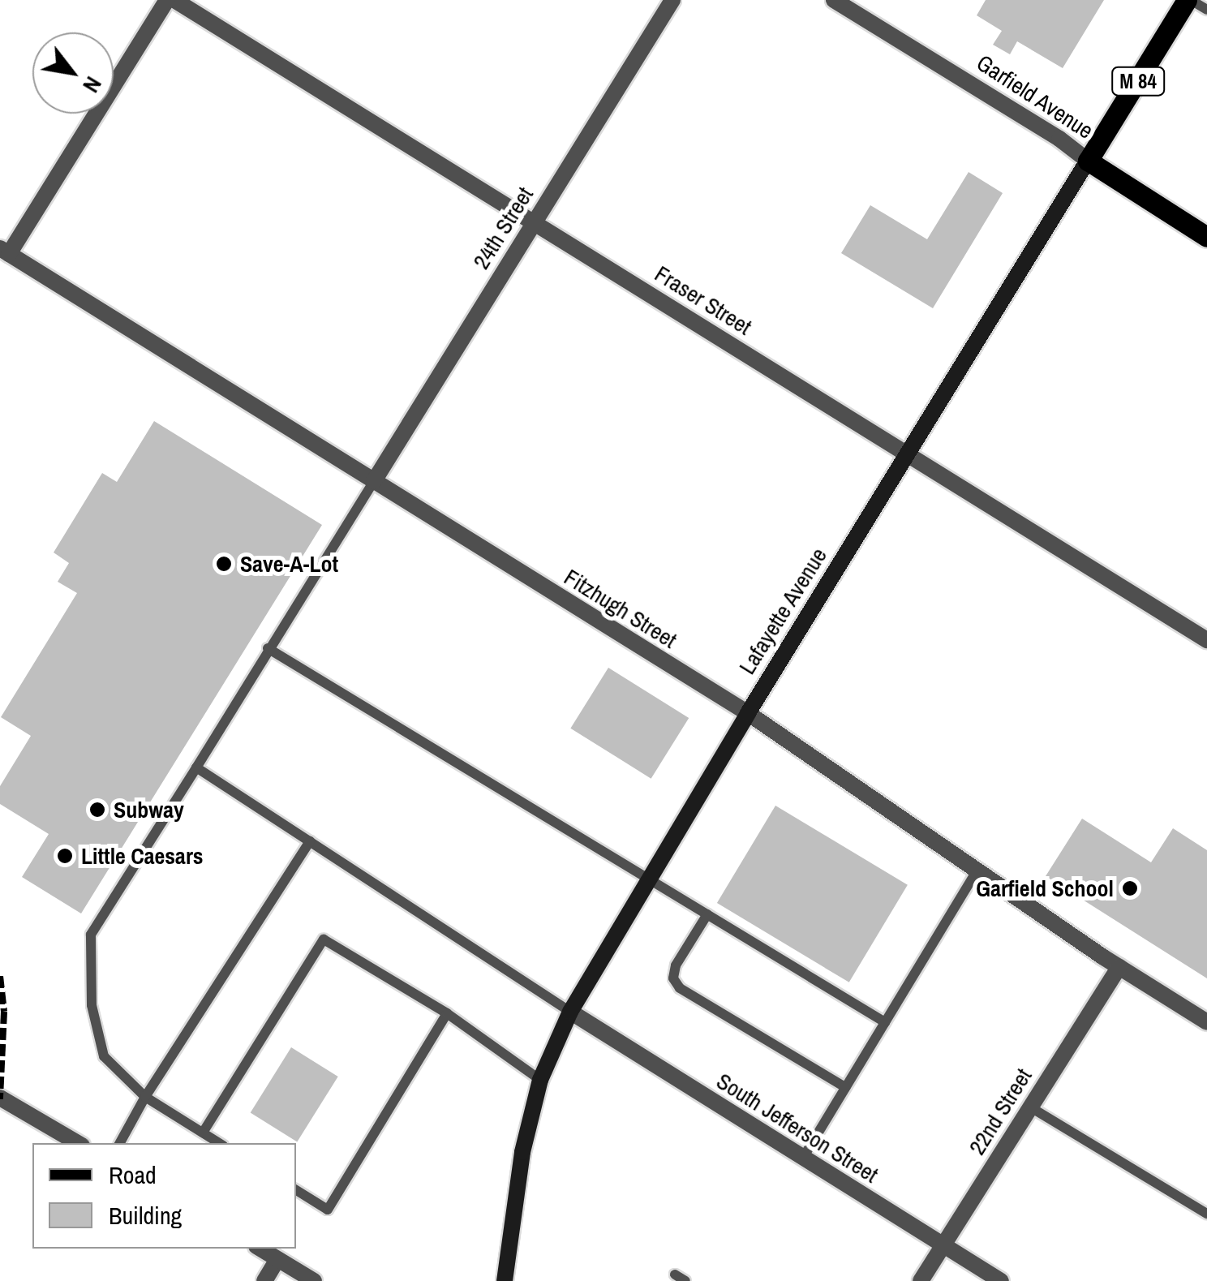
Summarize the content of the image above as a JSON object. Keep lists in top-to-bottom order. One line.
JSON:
{"streets":{"main road":["M 84","Garfield Avenue","Lafayette Avenue"],"street":["24th Street","Fraser Street","Fitzhugh Street","22nd Street","South Jefferson Street"]},"crossings":[["Garfield Avenue","Lafayette Avenue"],["24th Street","Fraser Street"],["24th Street","Fitzhugh Street"],["Fraser Street","Lafayette Avenue"],["Fitzhugh Street","Lafayette Avenue"],["Fitzhugh Street","22nd Street"],["Lafayette Avenue","South Jefferson Street"],["22nd Street","South Jefferson Street"]],"places":["Save-A-Lot","Subway","Little Caesars","Garfield School"],"legend":["Road","Building"],"north":"bottom right"}
